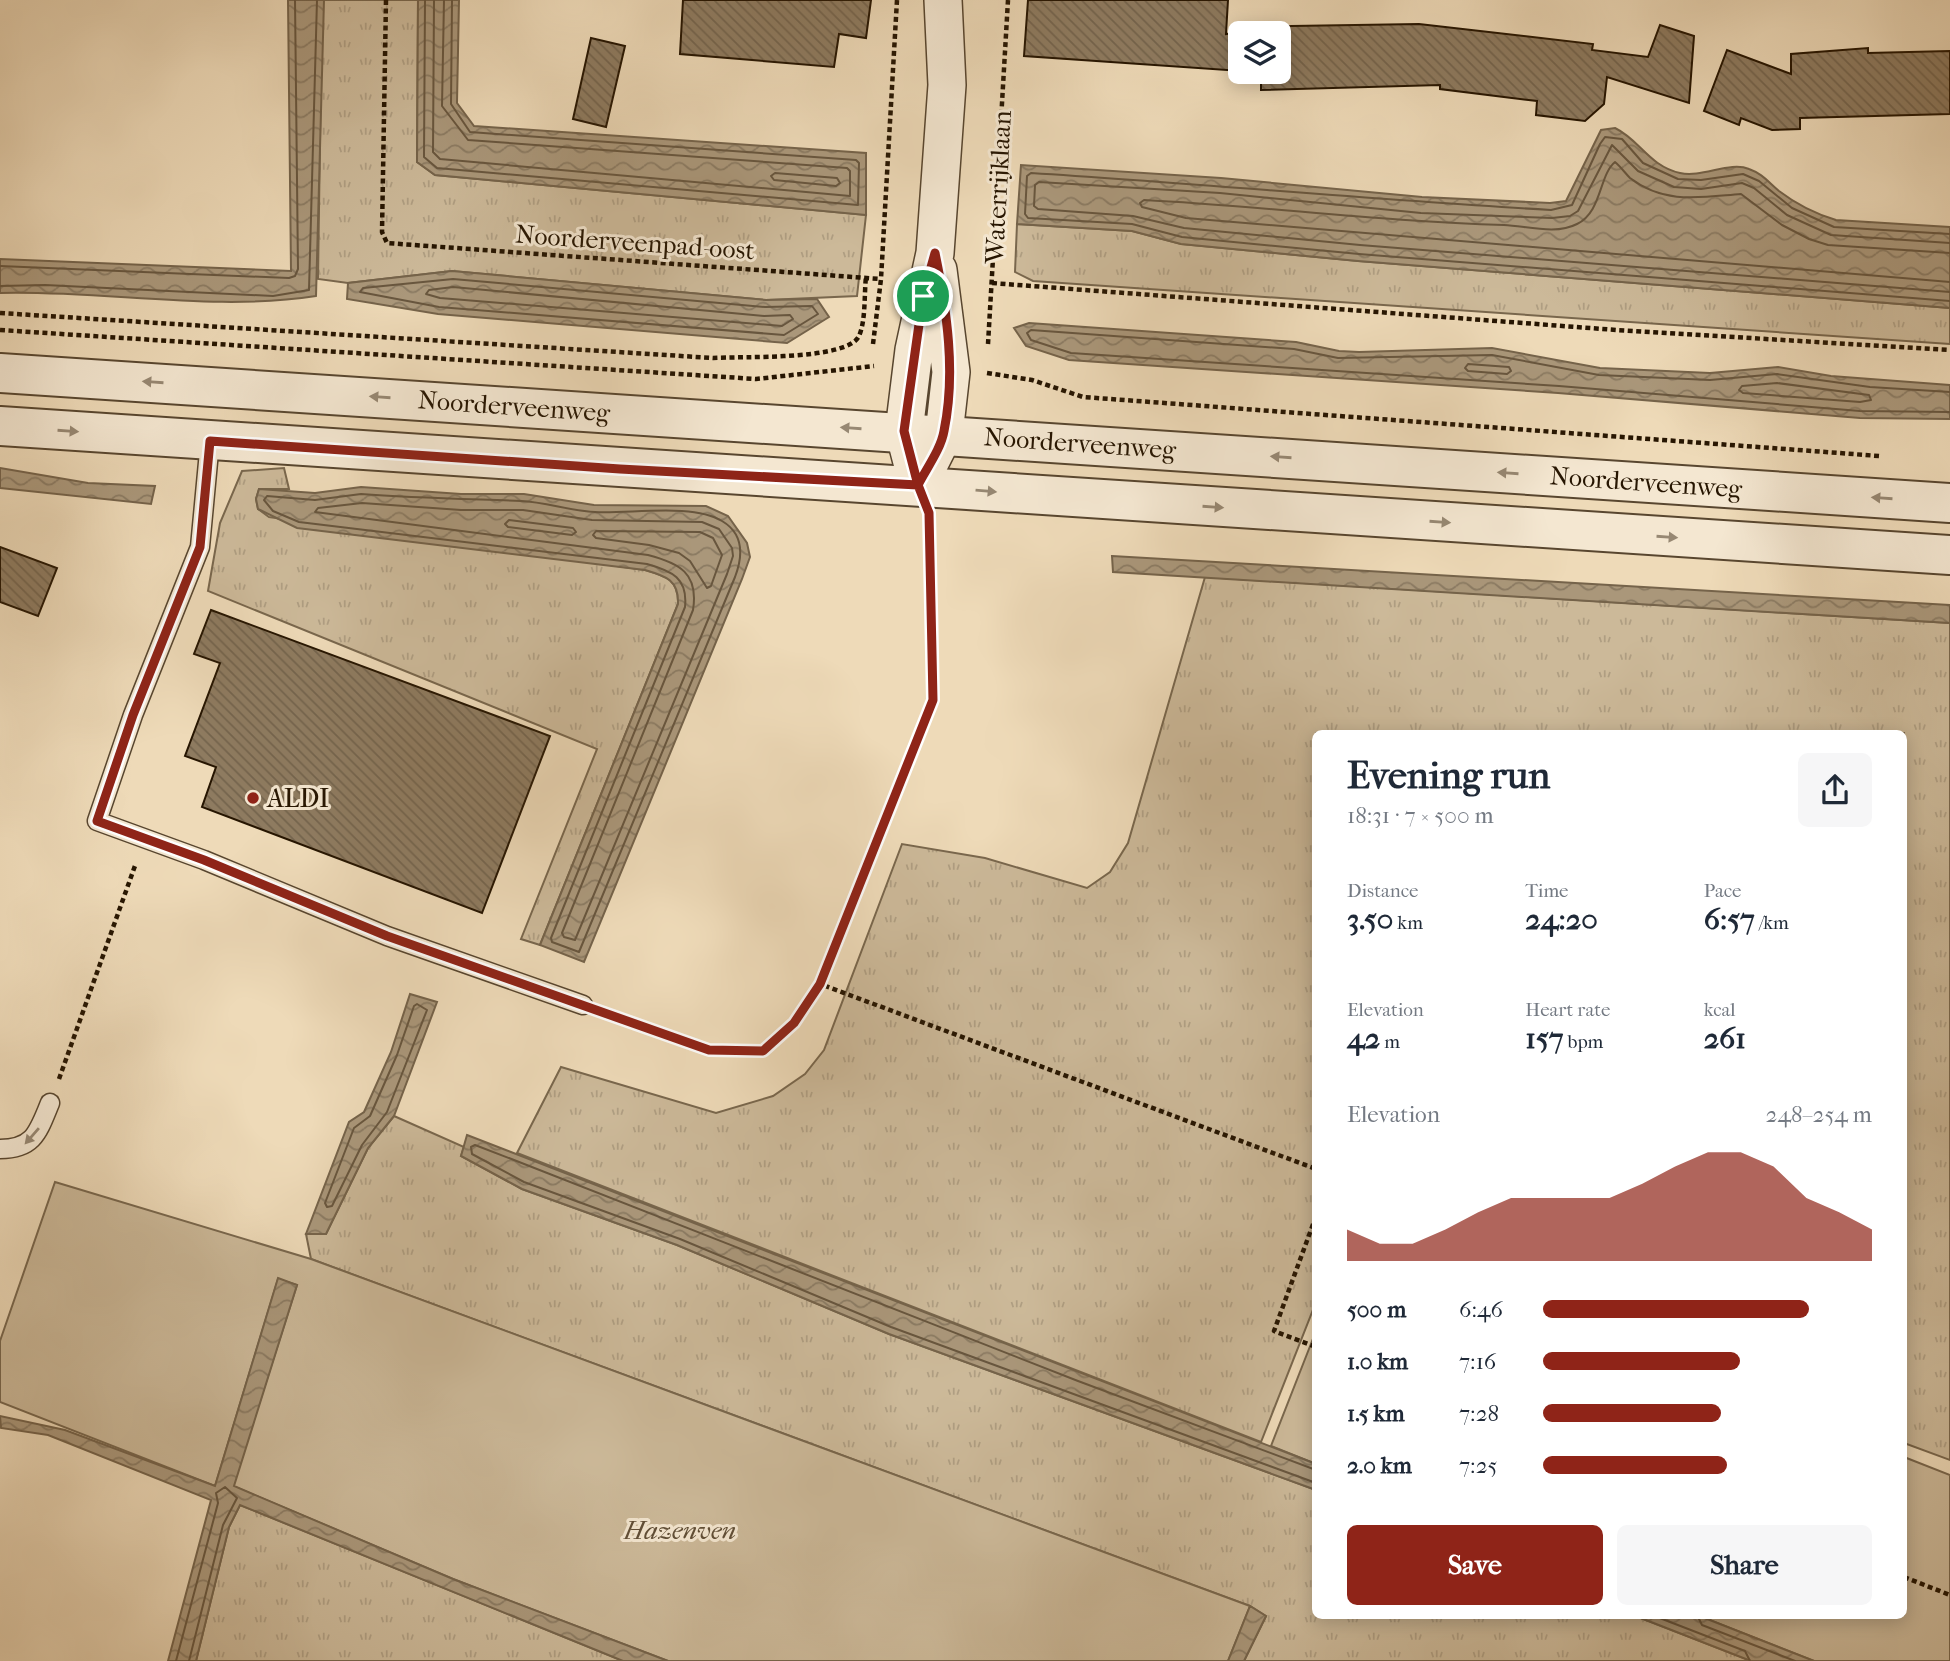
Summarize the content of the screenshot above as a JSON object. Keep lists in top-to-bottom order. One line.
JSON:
{"streets":{"street":["Noorderveenweg"],"path":["Waterrijklaan","Noorderveenpad-oost"]},"crossings":[["Noorderveenpad-oost","Noorderveenweg"]],"parks":["Hazenven"],"places":["ALDI"],"page":{"heading":["Evening run","18:31 · 7 × 500 m"],"stats":[["Distance","3.50 km"],["Time","24:20"],["Pace","6:57 /km"],["Elevation","42 m"],["Heart rate","157 bpm"],["kcal","261"]],"chart":["Elevation","248–254 m"],"list":[{"name":"500 m","note":"6:46"},{"name":"1.0 km","note":"7:16"},{"name":"1.5 km","note":"7:28"},{"name":"2.0 km","note":"7:25"}],"buttons":["Save","Share"]}}
